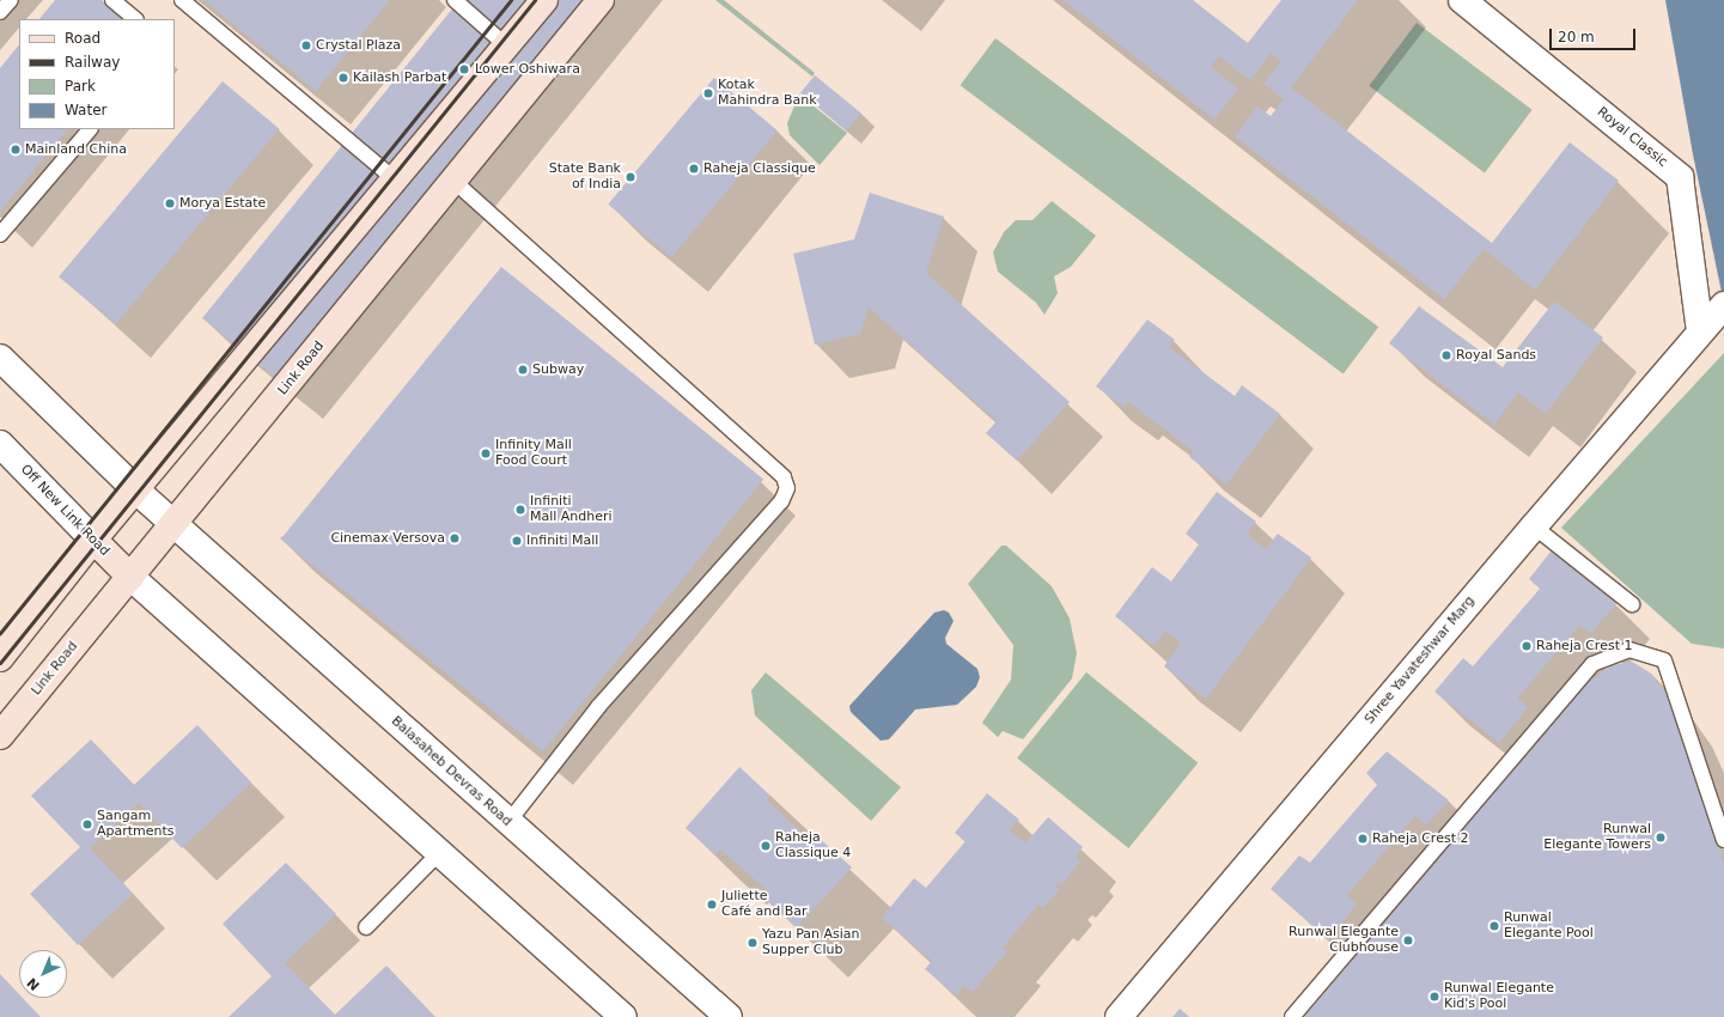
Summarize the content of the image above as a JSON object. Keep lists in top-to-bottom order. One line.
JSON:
{"streets":{"main road":["Link Road","Off New Link Road"],"street":["Royal Classic","Shree Yavateshwar Marg","Balasaheb Devras Road"]},"crossings":[["Royal Classic","Shree Yavateshwar Marg"],["Link Road","Off New Link Road"],["Link Road","Balasaheb Devras Road"]],"places":["Crystal Plaza","Lower Oshiwara","Kailash Parbat","Kotak Mahindra Bank","Mainland China","Raheja Classique","State Bank of India","Morya Estate","Royal Sands","Subway","Infinity Mall Food Court","Infiniti Mall Andheri","Cinemax Versova","Infiniti Mall","Raheja Crest 1","Sangam Apartments","Runwal Elegante Towers","Raheja Crest 2","Raheja Classique 4","Juliette Café and Bar","Runwal Elegante Pool","Runwal Elegante Clubhouse","Yazu Pan Asian Supper Club","Runwal Elegante Kid's Pool"],"legend":["Road","Railway","Park","Water"],"scale_bar":"20 m","north":"bottom left"}
